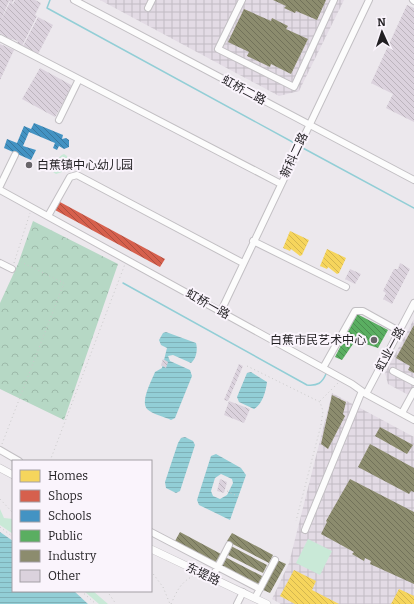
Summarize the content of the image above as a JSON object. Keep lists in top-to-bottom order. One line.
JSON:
{"streets":{"main road":["东堤路"],"street":["虹桥二路","新科二路","虹桥一路","虹业一路"]},"crossings":[["虹桥二路","新科二路"],["新科二路","虹桥一路"],["虹桥一路","虹业一路"]],"places":["白蕉镇中心幼儿园","白蕉市民艺术中心"],"legend":["Homes","Shops","Schools","Public","Industry","Other"],"north":"top"}
